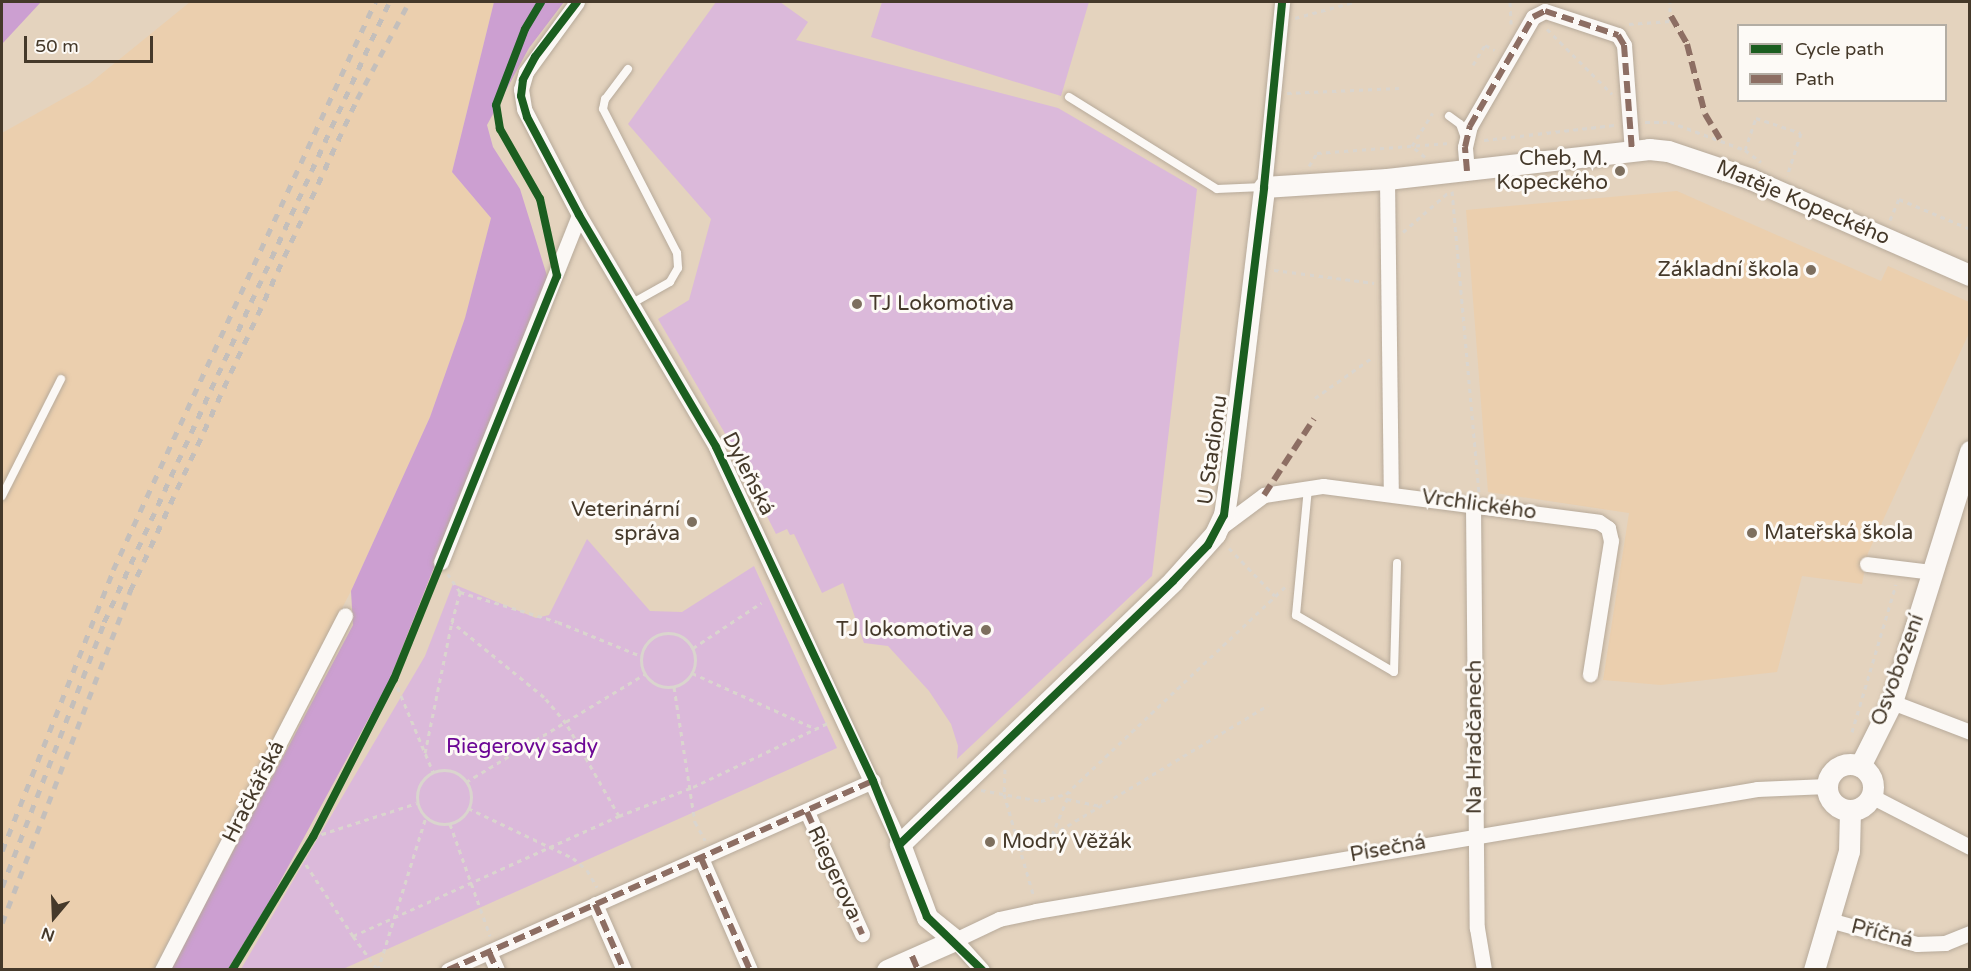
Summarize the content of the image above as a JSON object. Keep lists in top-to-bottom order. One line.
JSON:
{"streets":{"street":["Matěje Kopeckého","U Stadionu","Dyleňská","Vrchlického","Osvobození","Na Hradčanech","Hračkářská","Písečná","Riegerova","Příčná"]},"crossings":[["Matěje Kopeckého","U Stadionu"],["U Stadionu","Dyleňská"],["U Stadionu","Vrchlického"],["Dyleňská","Písečná"],["Dyleňská","Riegerova"],["Vrchlického","Na Hradčanech"],["Osvobození","Písečná"],["Na Hradčanech","Písečná"]],"parks":["Riegerovy sady"],"places":["Cheb, M. Kopeckého","Základní škola","TJ Lokomotiva","Veterinární správa","Mateřská škola","TJ lokomotiva","Modrý Věžák"],"legend":["Cycle path","Path"],"scale_bar":"50 m","north":"bottom"}
